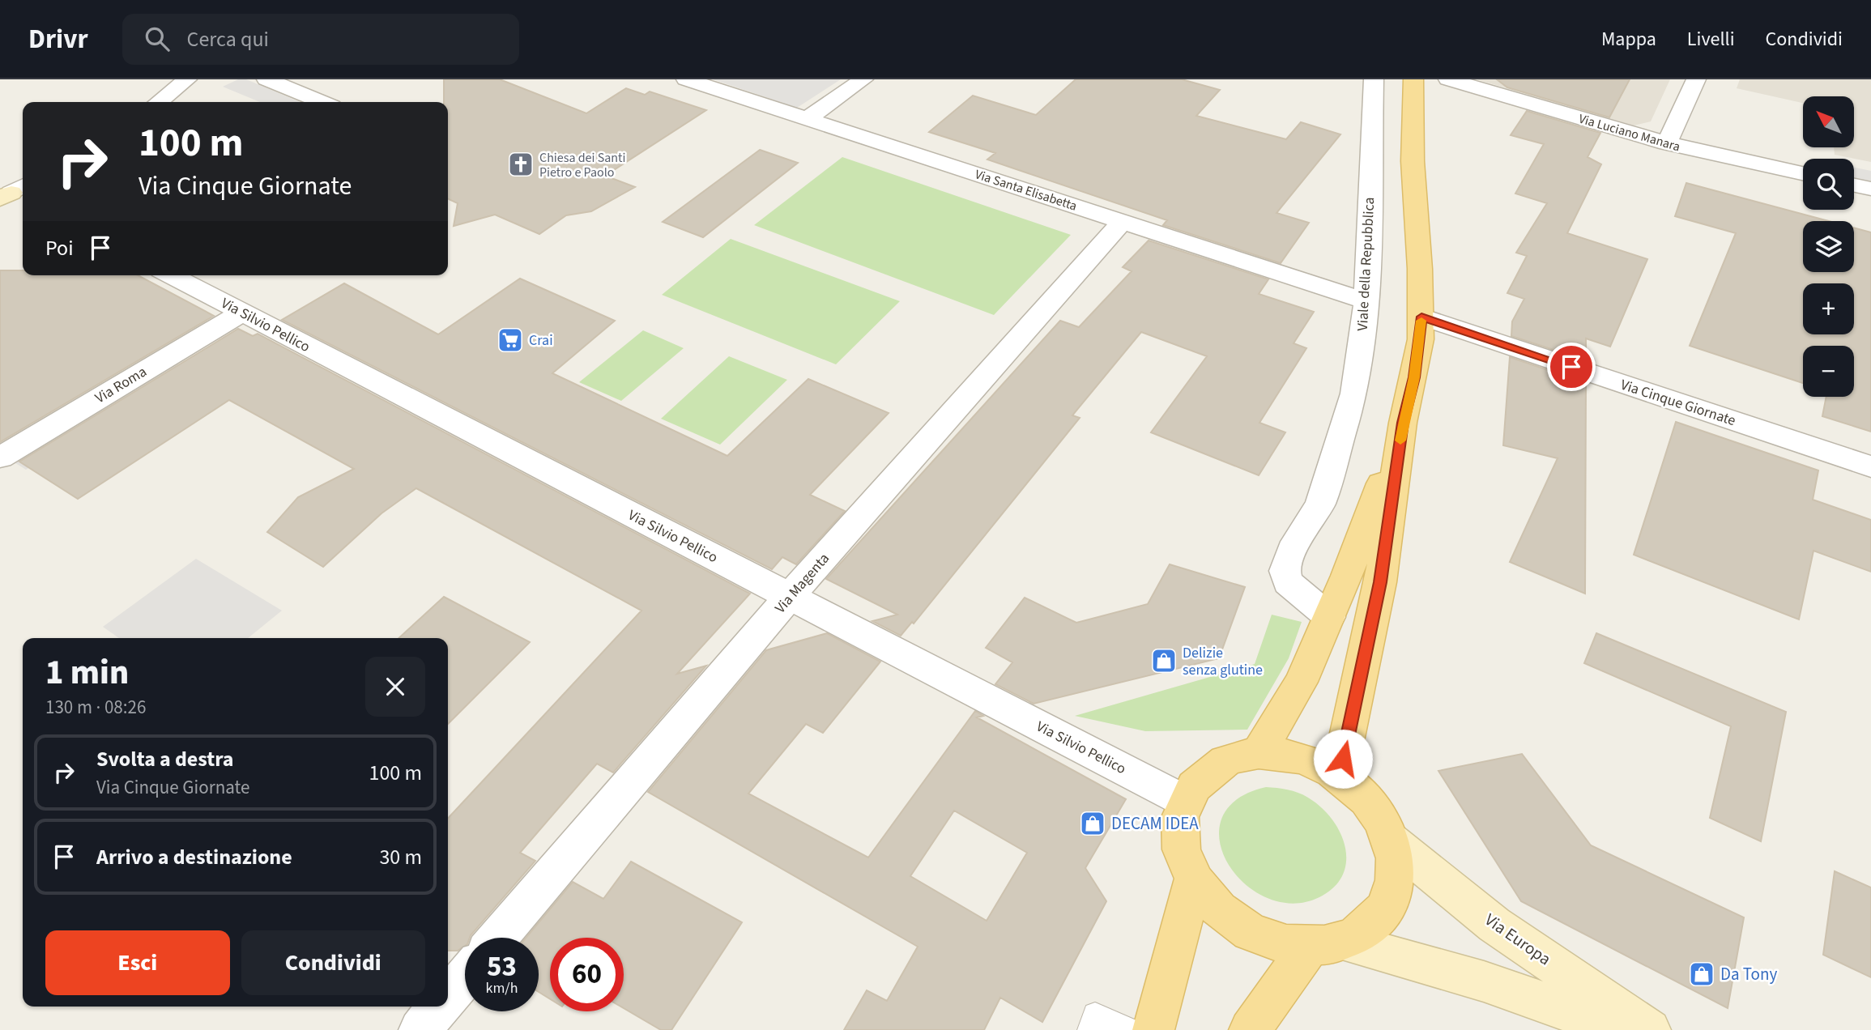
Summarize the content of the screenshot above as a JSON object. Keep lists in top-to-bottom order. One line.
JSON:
{"streets":{"street":["Via Luciano Manara","Via Santa Elisabetta","Viale della Repubblica","Via Silvio Pellico","Via Roma","Via Cinque Giornate","Via Magenta","Via Europa"]},"crossings":[["Via Santa Elisabetta","Viale della Repubblica"],["Via Santa Elisabetta","Via Magenta"],["Via Silvio Pellico","Via Roma"],["Via Silvio Pellico","Via Magenta"]],"places":{"church":["Chiesa dei Santi Pietro e Paolo"],"supermarket":["Crai"],"shop":["Delizie senza glutine","DECAM IDEA","Da Tony"]},"north":"top left","page":{"header":"Drivr","search":"Cerca qui","nav":["Mappa","Livelli","Condividi"],"map_buttons":["+","−"],"turn":["100 m","Via Cinque Giornate"],"then":"Poi","heading":["1 min","130 m · 08:26"],"list":[{"name":"Svolta a destra","note":"Via Cinque Giornate","value":"100 m"},{"name":"Arrivo a destinazione","value":"30 m"}],"buttons":["Esci","Condividi"],"speed":"53 km/h","limit":"60"}}
